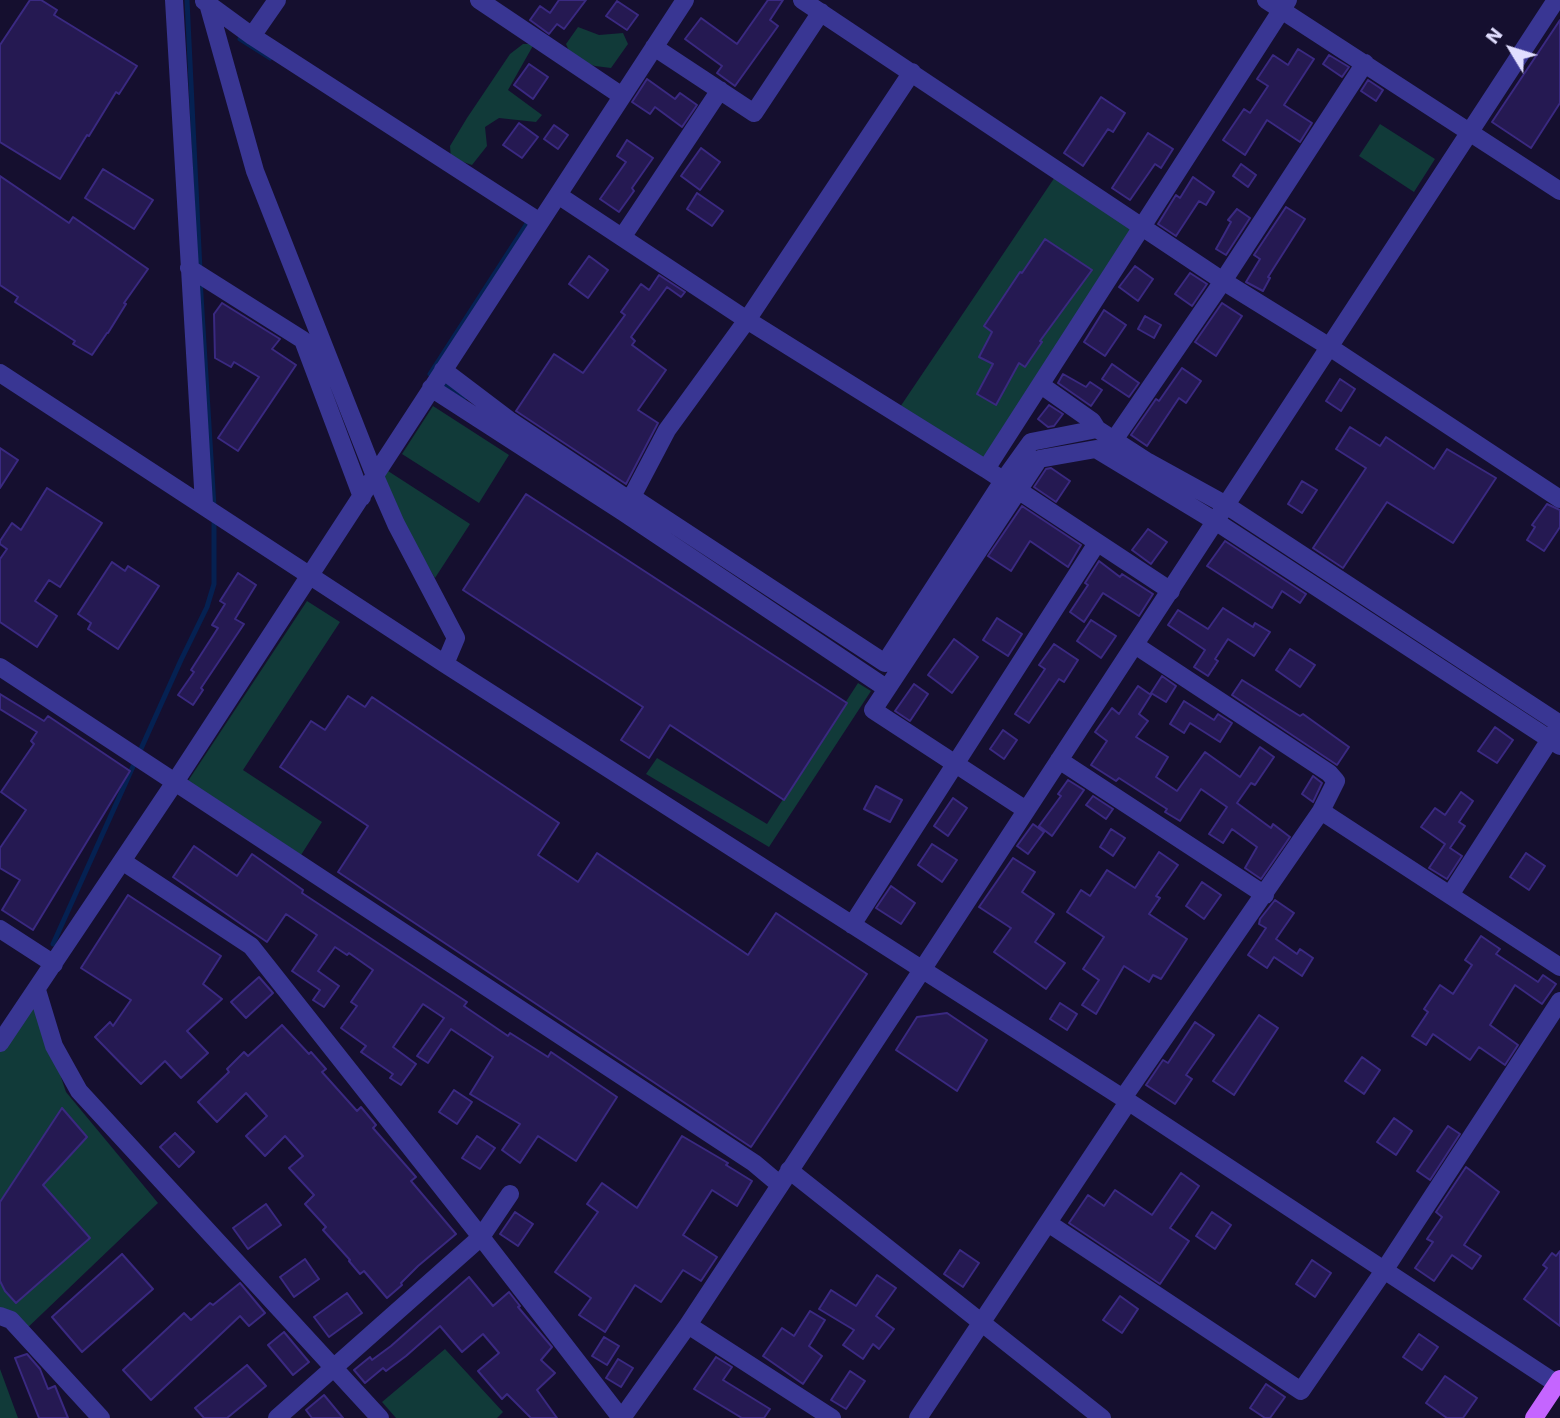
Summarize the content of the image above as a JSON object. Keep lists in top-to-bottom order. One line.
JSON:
{"north":"top left"}
